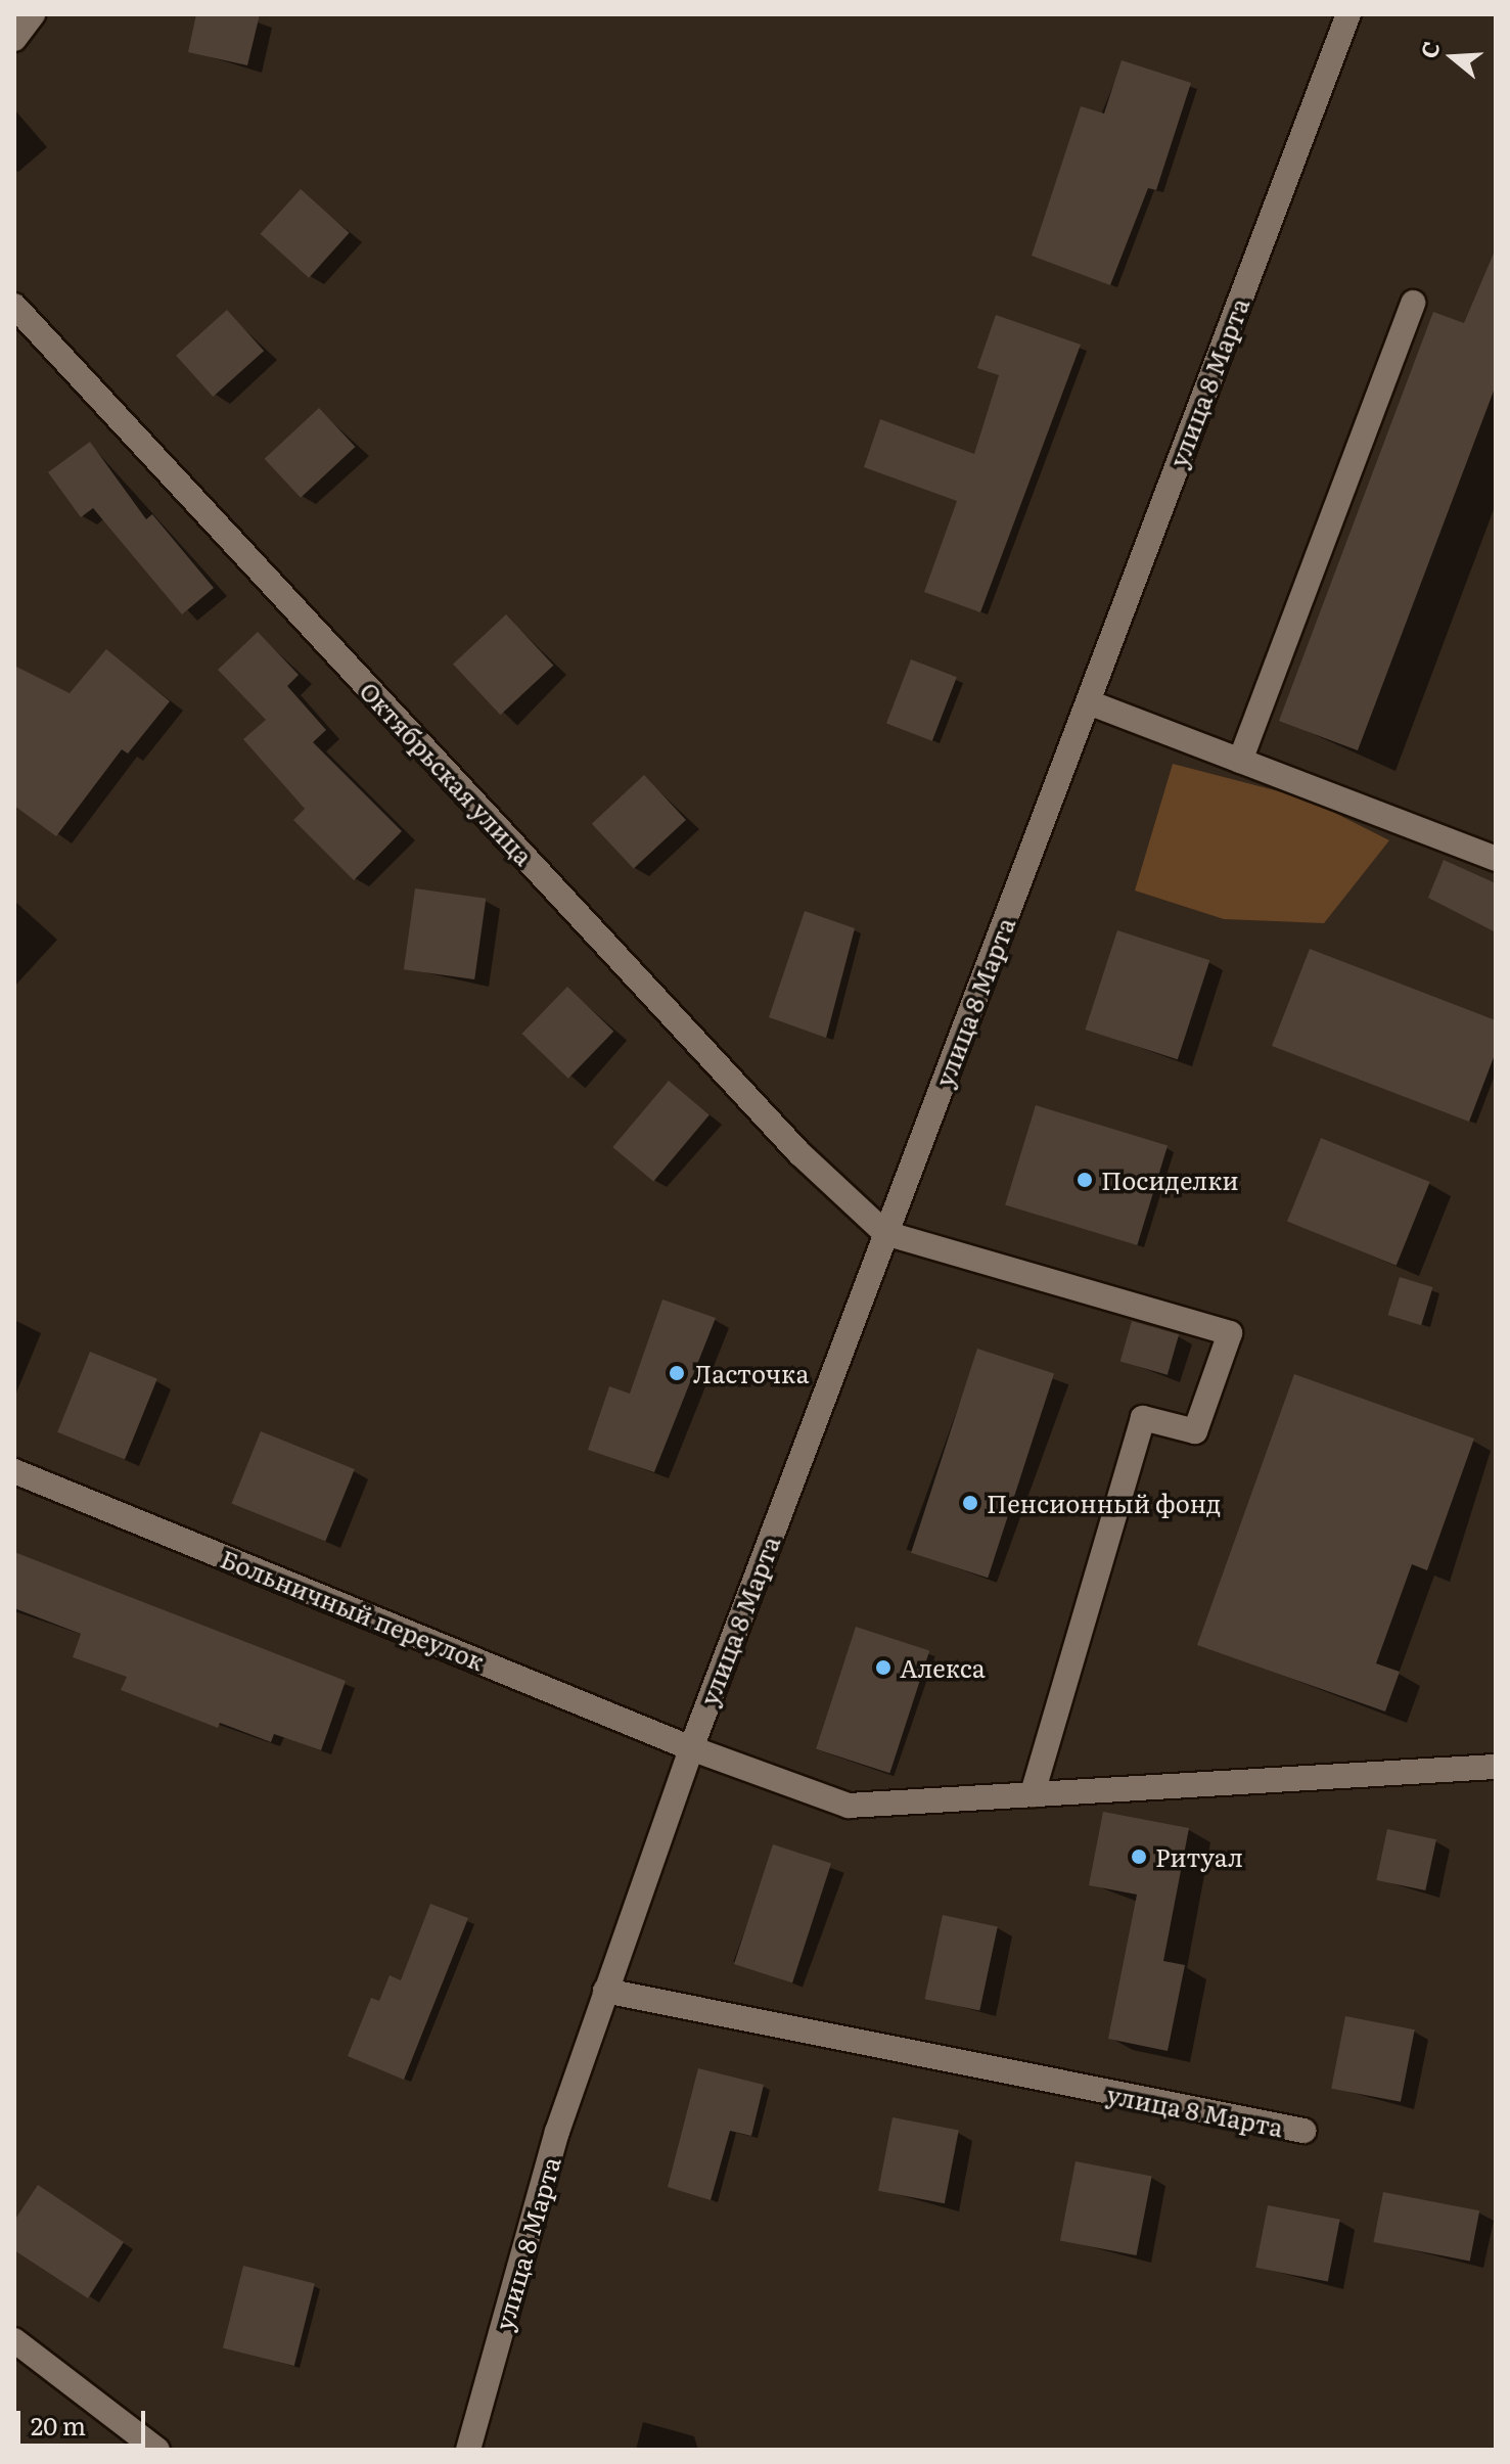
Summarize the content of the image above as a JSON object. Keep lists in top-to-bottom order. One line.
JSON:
{"streets":{"street":["улица 8 Марта","Октябрьская улица","Больничный переулок"]},"crossings":[["улица 8 Марта","Октябрьская улица"],["улица 8 Марта","Больничный переулок"]],"places":["Посиделки","Ласточка","Пенсионный фонд","Алекса","Ритуал"],"scale_bar":"20 m","north":"left"}
